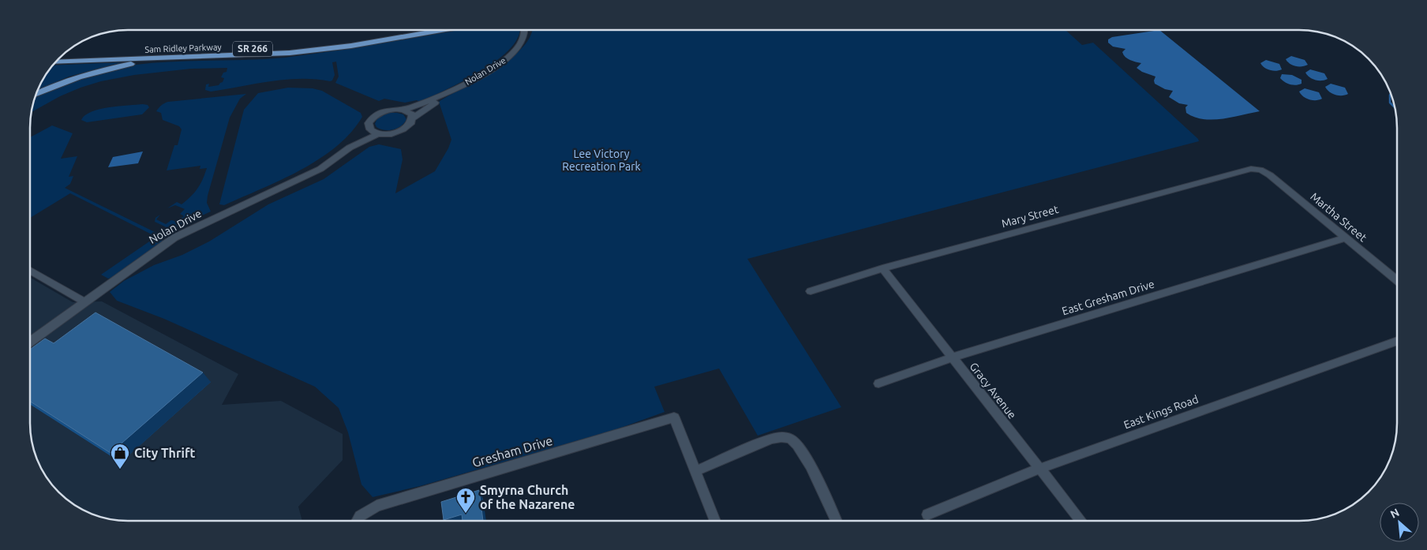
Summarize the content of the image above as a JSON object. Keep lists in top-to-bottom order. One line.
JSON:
{"streets":{"main road":["Sam Ridley Parkway","SR 266"],"street":["Nolan Drive","Mary Street","Martha Street","East Gresham Drive","Gracy Avenue","East Kings Road","Gresham Drive"]},"crossings":[["Mary Street","Martha Street"],["Mary Street","Gracy Avenue"],["Martha Street","East Gresham Drive"],["East Gresham Drive","Gracy Avenue"],["Gracy Avenue","East Kings Road"]],"parks":["Lee Victory Recreation Park"],"places":{"shop":["City Thrift"],"church":["Smyrna Church of the Nazarene"]},"north":"top left"}
